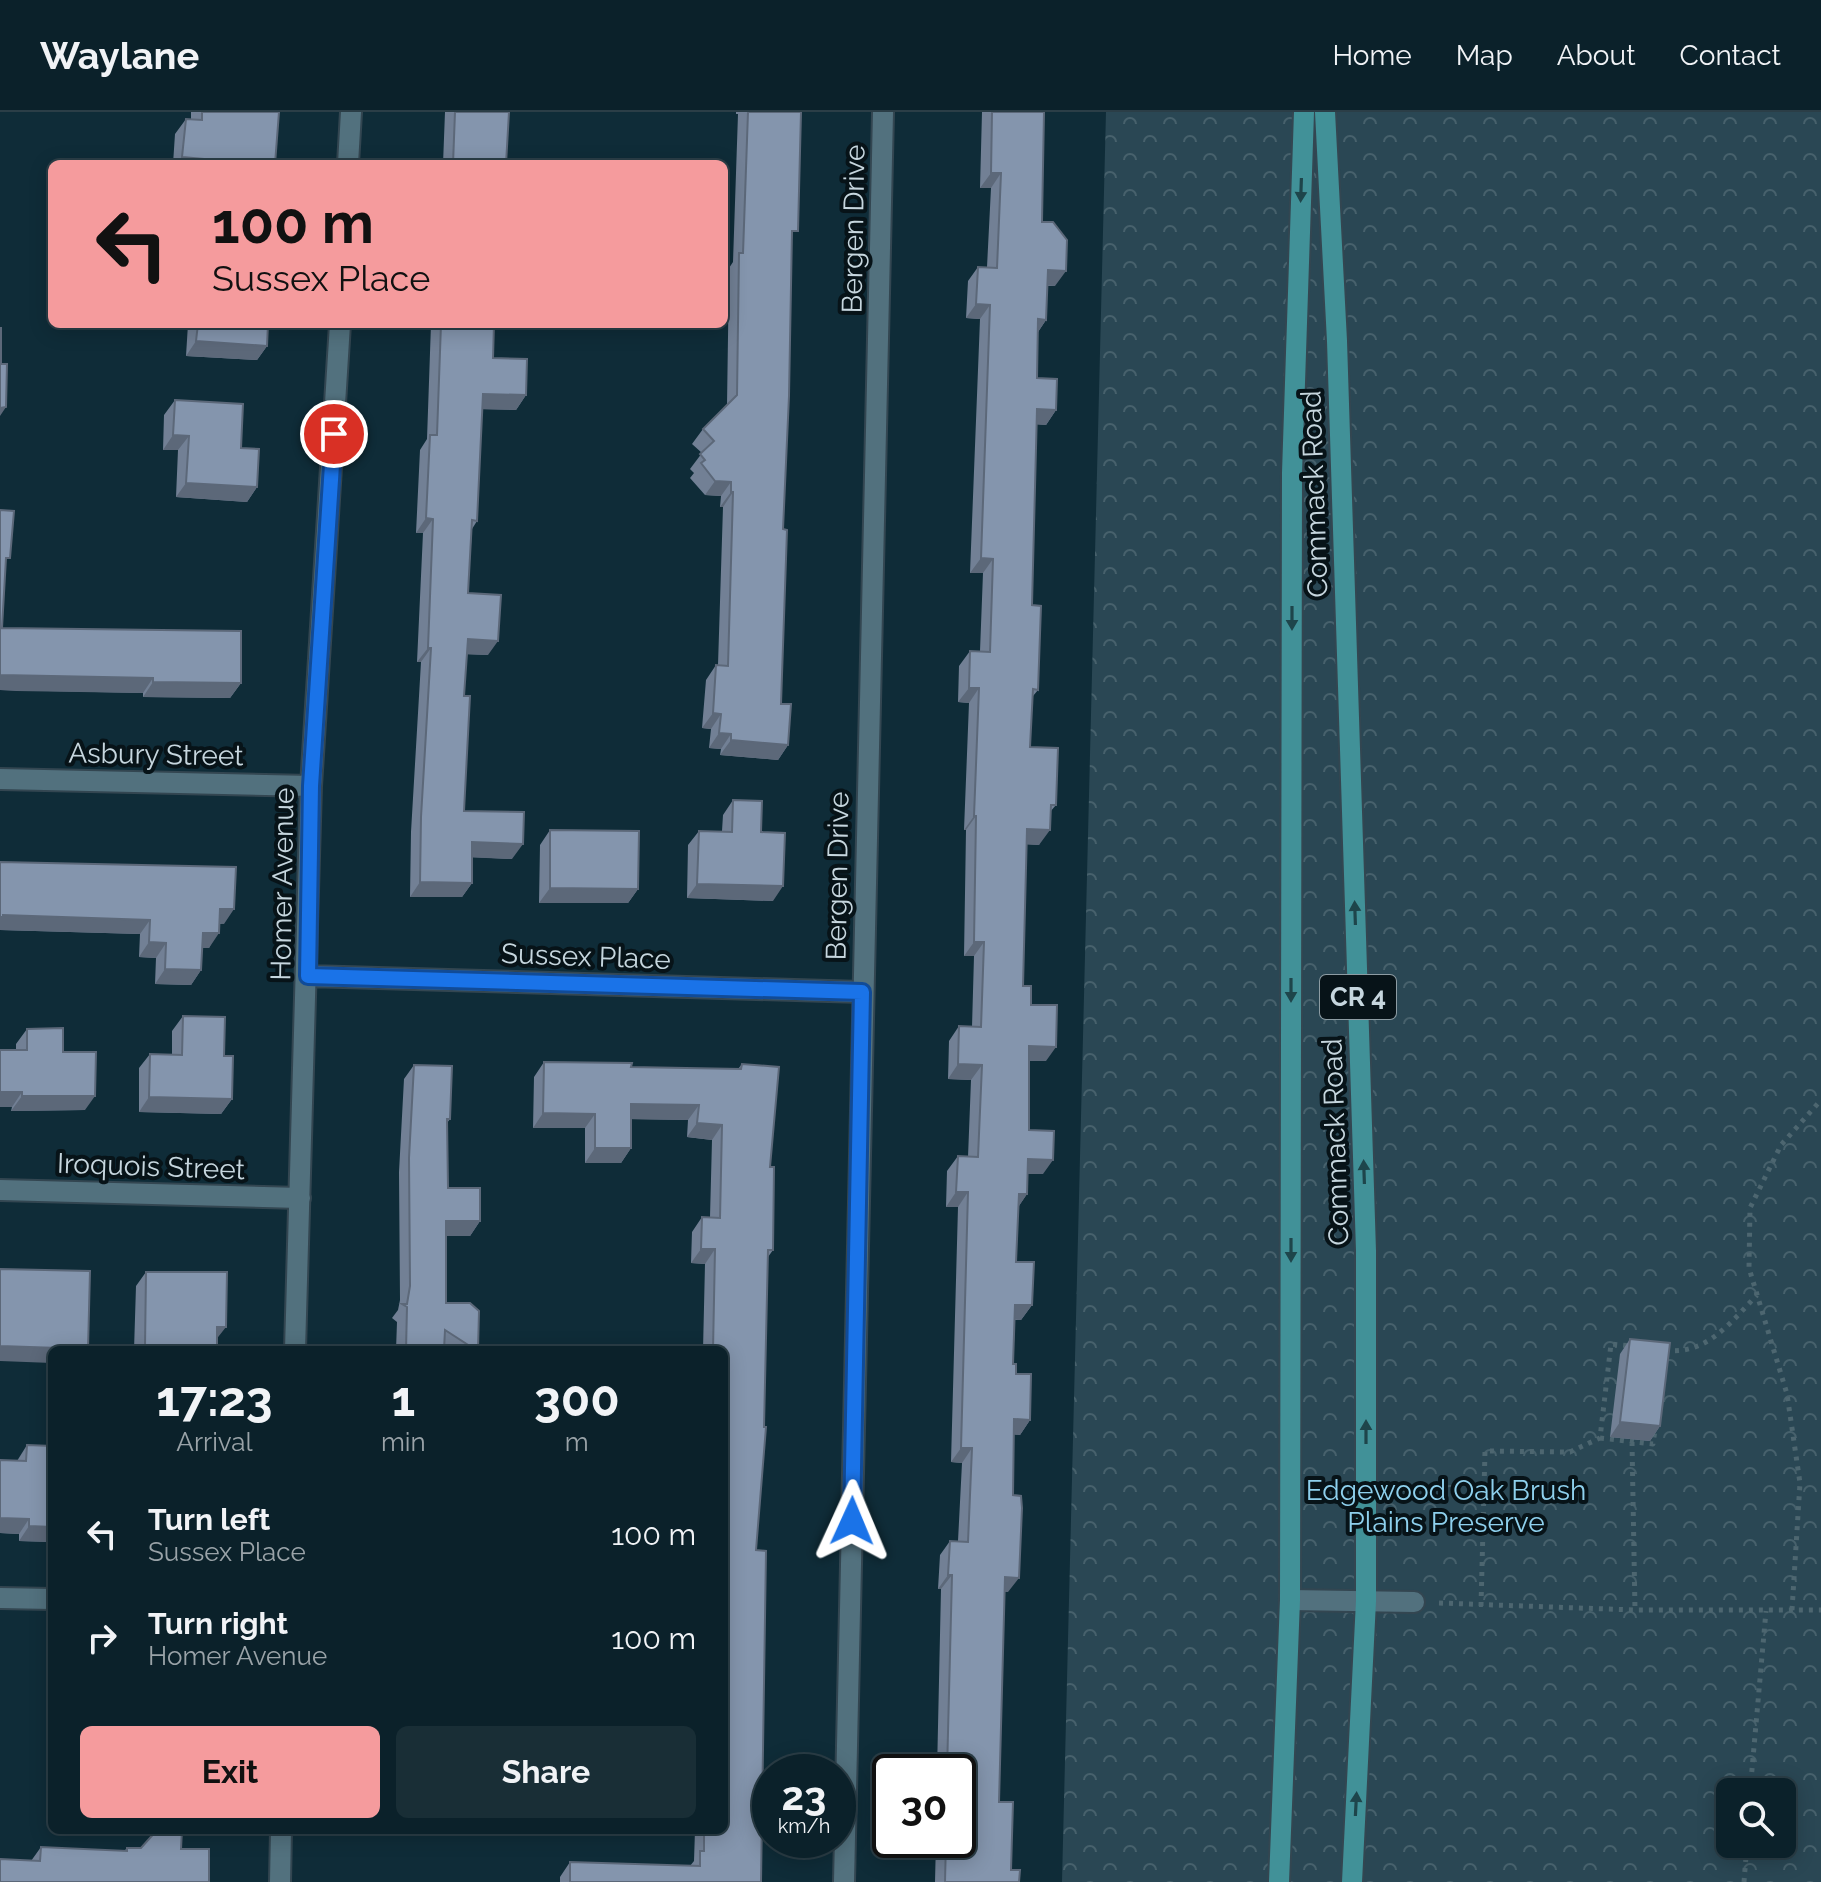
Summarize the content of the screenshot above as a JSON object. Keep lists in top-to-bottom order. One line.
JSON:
{"streets":{"main road":["Commack Road","CR 4"],"street":["Bergen Drive","Asbury Street","Homer Avenue","Sussex Place","Iroquois Street"]},"crossings":[["Bergen Drive","Sussex Place"],["Asbury Street","Homer Avenue"],["Homer Avenue","Sussex Place"],["Homer Avenue","Iroquois Street"]],"parks":["Edgewood Oak Brush Plains Preserve"],"page":{"header":"Waylane","nav":["Home","Map","About","Contact"],"turn":["100 m","Sussex Place"],"eta":["17:23","Arrival","1","min","300","m"],"list":[{"name":"Turn left","note":"Sussex Place","value":"100 m"},{"name":"Turn right","note":"Homer Avenue","value":"100 m"}],"buttons":["Exit","Share"],"speed":"23 km/h","limit":"30"}}
